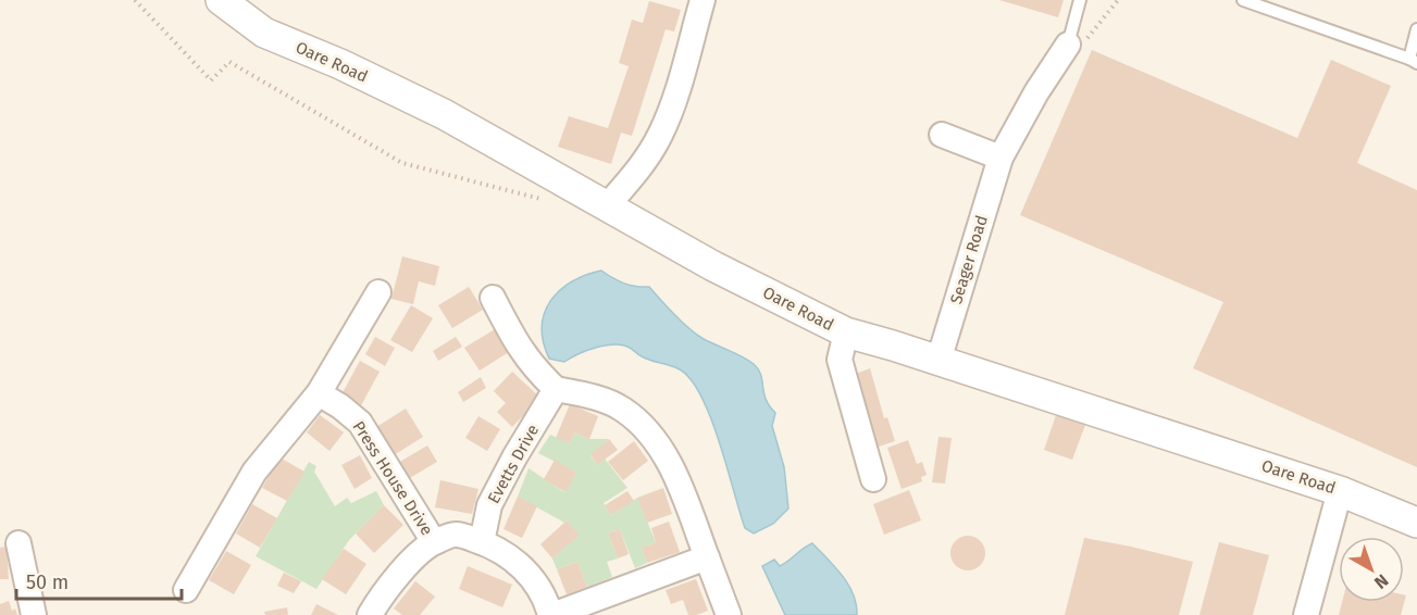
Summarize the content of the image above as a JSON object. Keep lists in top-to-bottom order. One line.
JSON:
{"streets":{"street":["Oare Road","Seager Road","Evetts Drive","Press House Drive"]},"crossings":[["Oare Road","Seager Road"]],"scale_bar":"50 m","north":"bottom right"}
